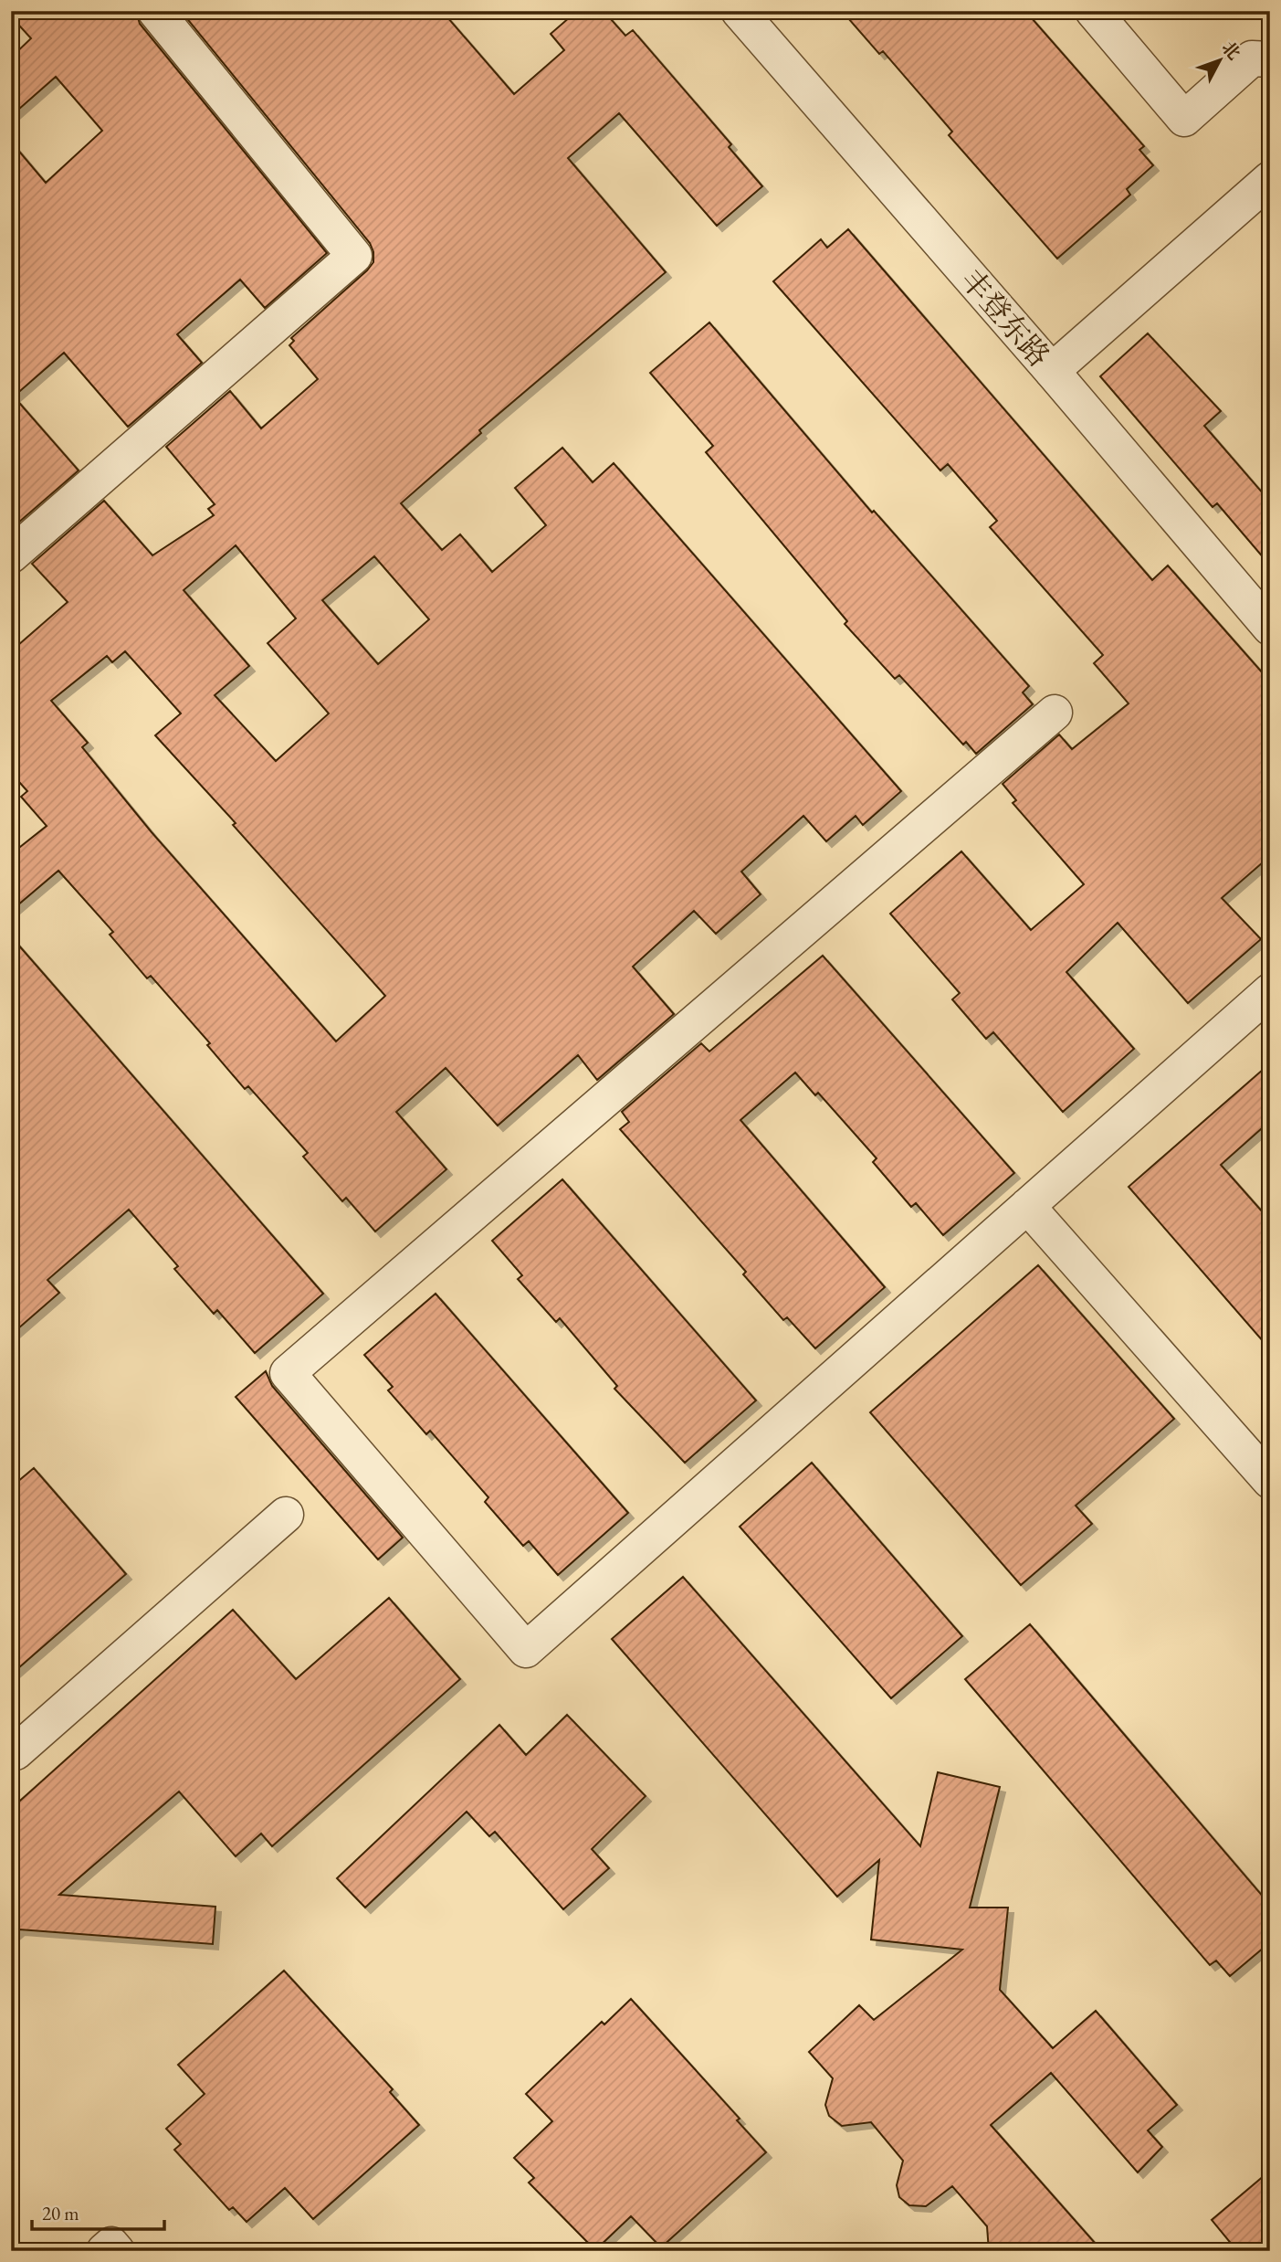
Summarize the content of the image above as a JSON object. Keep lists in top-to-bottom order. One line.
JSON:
{"streets":{"street":["丰登东路"]},"scale_bar":"20 m","north":"top right"}
